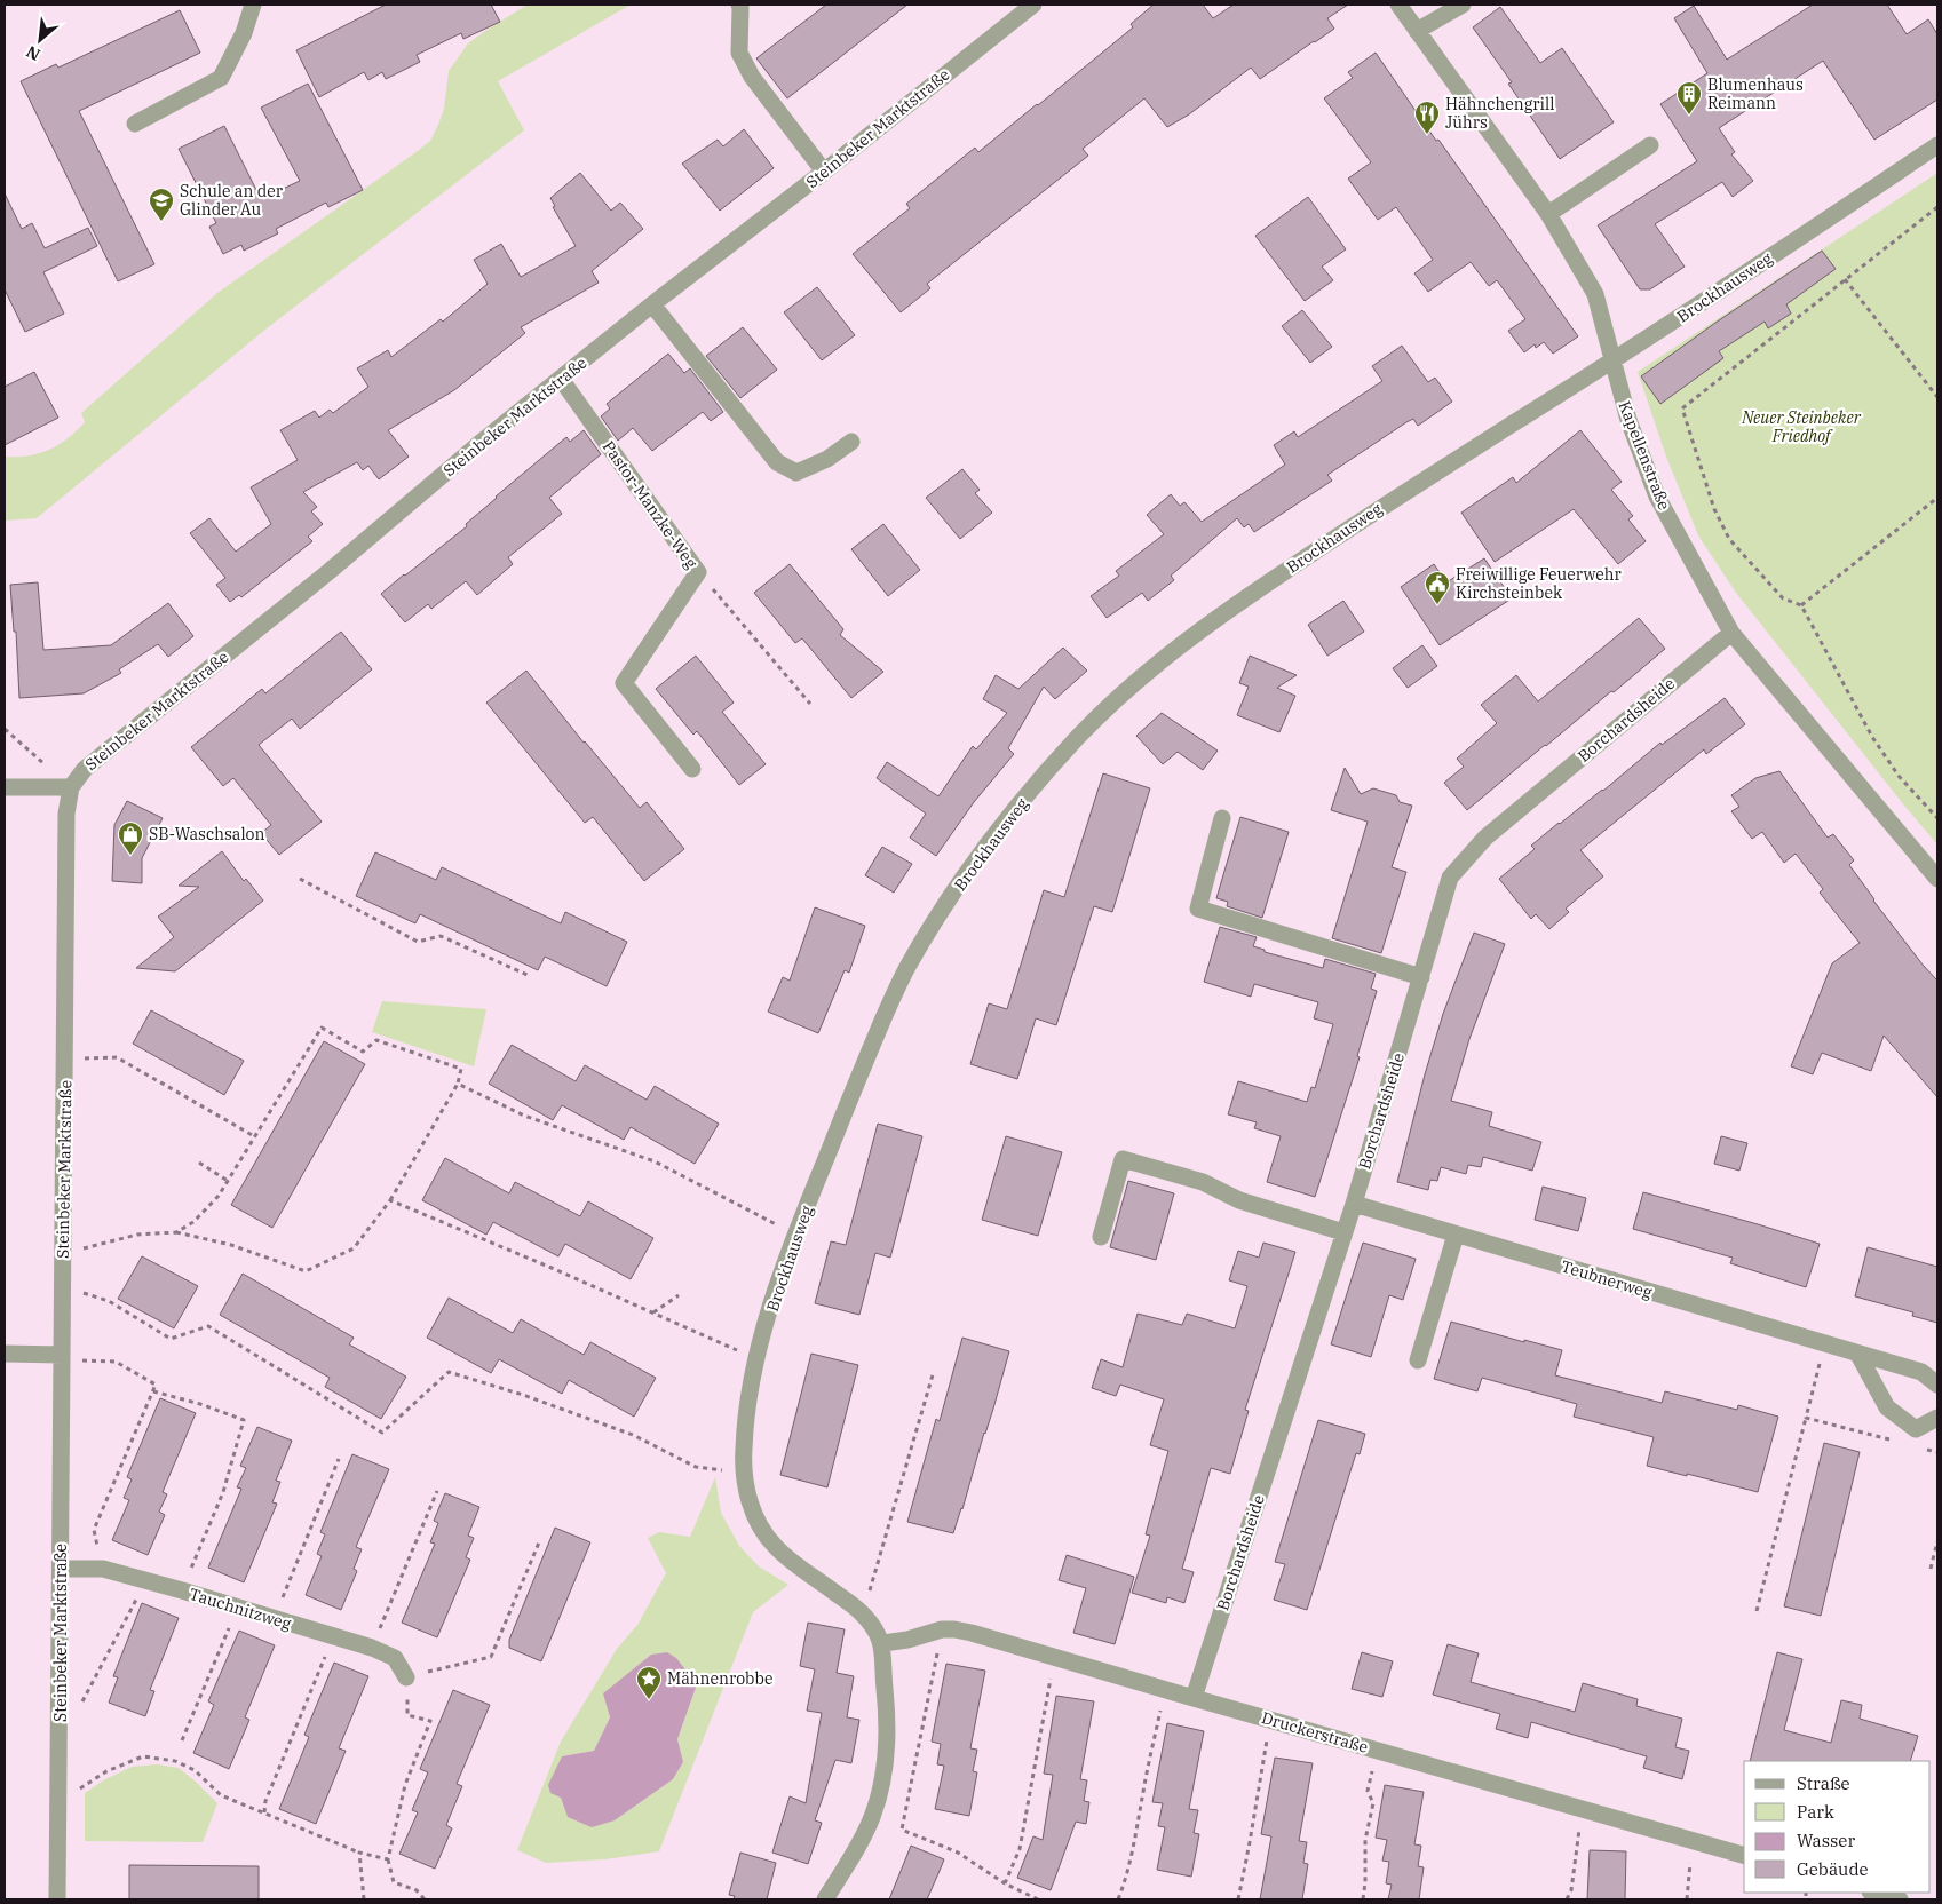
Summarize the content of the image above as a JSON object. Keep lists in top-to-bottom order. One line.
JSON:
{"streets":{"street":["Steinbeker Marktstraße","Brockhausweg","Kapellenstraße","Pastor-Manzke-Weg","Borchardsheide","Teubnerweg","Tauchnitzweg","Druckerstraße"]},"crossings":[["Steinbeker Marktstraße","Pastor-Manzke-Weg"],["Steinbeker Marktstraße","Tauchnitzweg"],["Brockhausweg","Kapellenstraße"],["Brockhausweg","Druckerstraße"],["Kapellenstraße","Borchardsheide"],["Borchardsheide","Teubnerweg"],["Borchardsheide","Druckerstraße"]],"parks":["Neuer Steinbeker Friedhof"],"places":{"building":["Blumenhaus Reimann"],"restaurant":["Hähnchengrill Jührs"],"school or university":["Schule an der Glinder Au"],"public building":["Freiwillige Feuerwehr Kirchsteinbek"],"shop":["SB-Waschsalon"],"place":["Mähnenrobbe"]},"legend":["Straße","Park","Wasser","Gebäude"],"north":"bottom left"}
